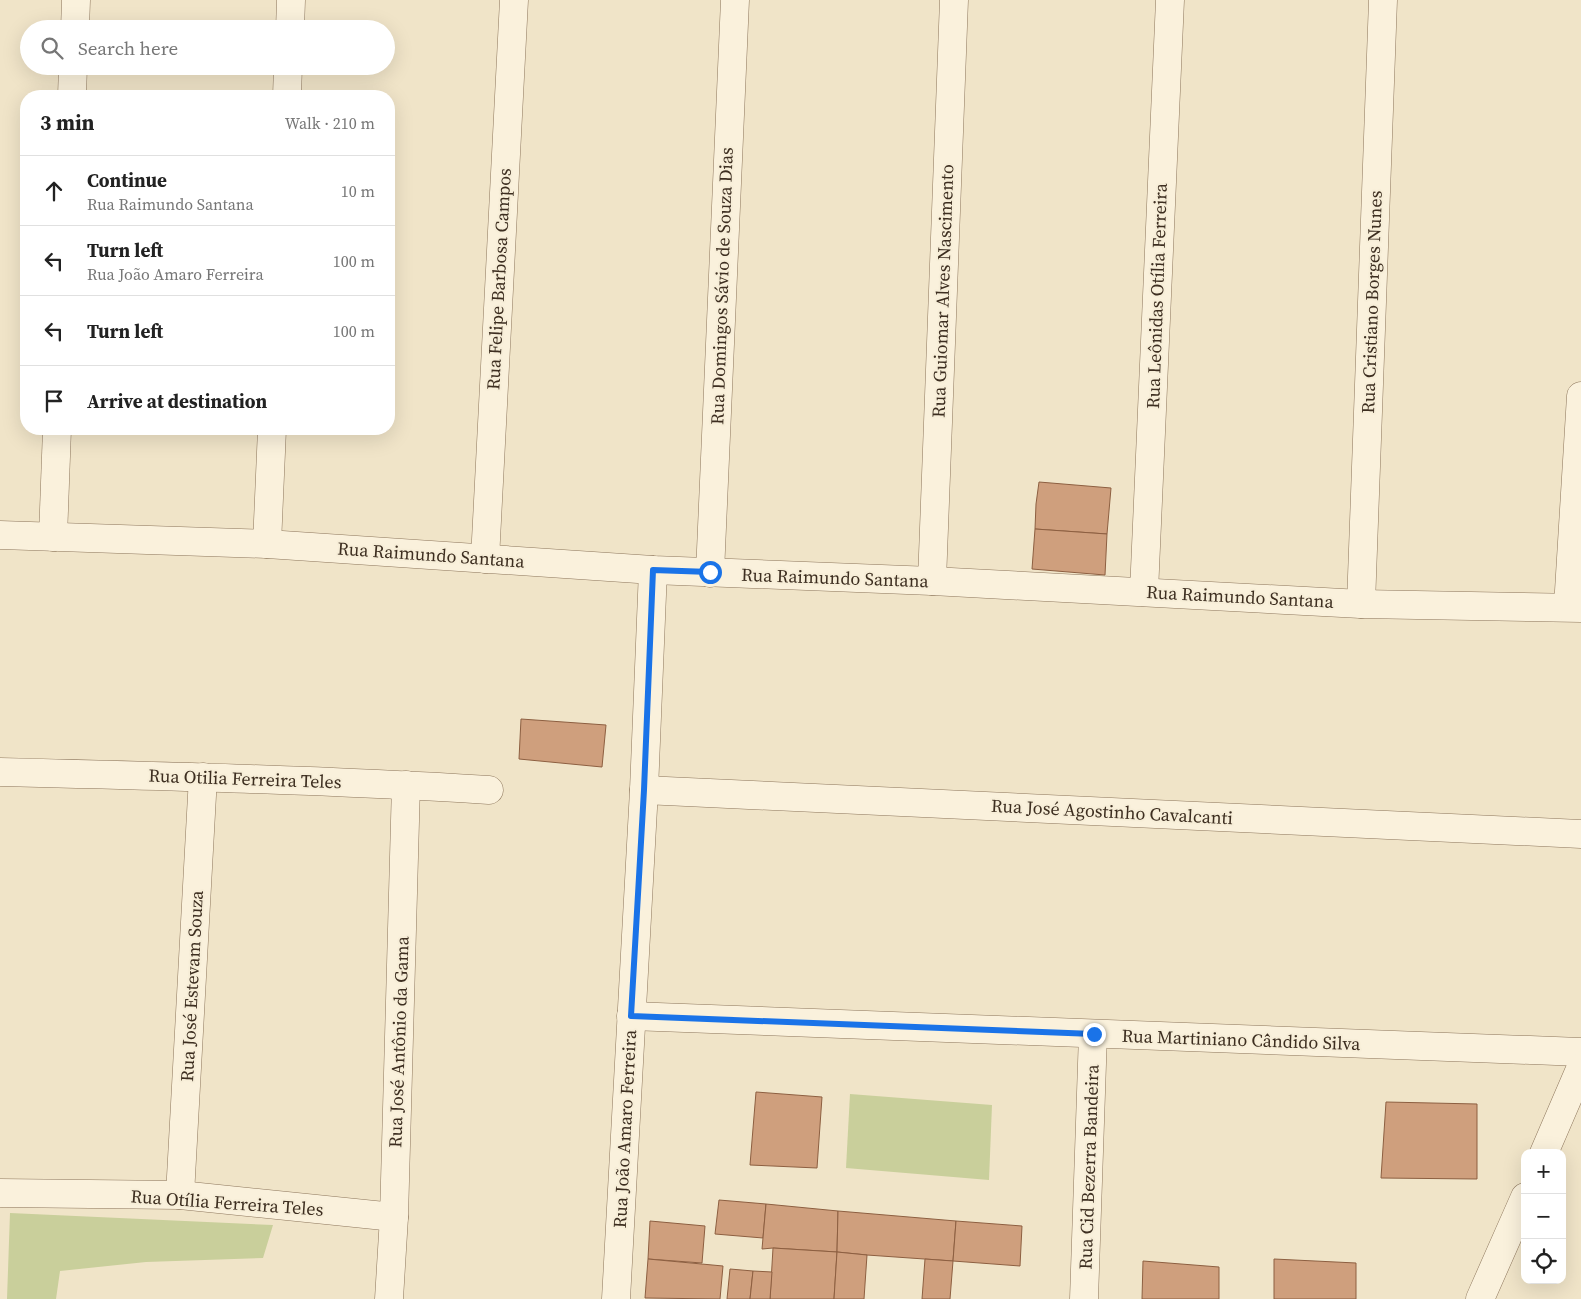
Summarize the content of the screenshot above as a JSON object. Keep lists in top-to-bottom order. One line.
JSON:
{"streets":{"street":["Rua Felipe Barbosa Campos","Rua Domingos Sávio de Souza Dias","Rua Guiomar Alves Nascimento","Rua Leônidas Otília Ferreira","Rua Cristiano Borges Nunes","Rua Raimundo Santana","Rua Otilia Ferreira Teles","Rua José Agostinho Cavalcanti","Rua José Estevam Souza","Rua Martiniano Cândido Silva","Rua José Antônio da Gama","Rua João Amaro Ferreira","Rua Cid Bezerra Bandeira","Rua Otília Ferreira Teles"]},"crossings":[["Rua Felipe Barbosa Campos","Rua Raimundo Santana"],["Rua Domingos Sávio de Souza Dias","Rua Raimundo Santana"],["Rua Guiomar Alves Nascimento","Rua Raimundo Santana"],["Rua Leônidas Otília Ferreira","Rua Raimundo Santana"],["Rua Cristiano Borges Nunes","Rua Raimundo Santana"],["Rua Raimundo Santana","Rua João Amaro Ferreira"],["Rua Otilia Ferreira Teles","Rua José Estevam Souza"],["Rua Otilia Ferreira Teles","Rua José Antônio da Gama"],["Rua José Agostinho Cavalcanti","Rua João Amaro Ferreira"],["Rua José Estevam Souza","Rua Otília Ferreira Teles"],["Rua Martiniano Cândido Silva","Rua João Amaro Ferreira"],["Rua Martiniano Cândido Silva","Rua Cid Bezerra Bandeira"],["Rua José Antônio da Gama","Rua Otília Ferreira Teles"]],"page":{"search":"Search here","heading":["3 min","Walk · 210 m"],"list":[["Continue","Rua Raimundo Santana","10 m"],["Turn left","Rua João Amaro Ferreira","100 m"],["Turn left","100 m"],"Arrive at destination"],"map_buttons":["+","−"]}}
